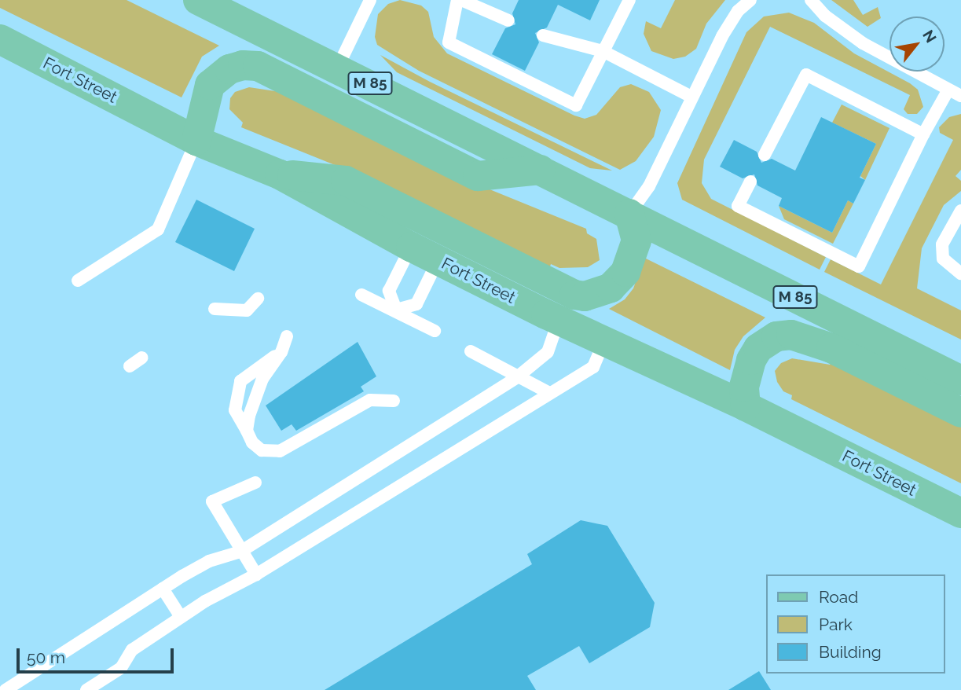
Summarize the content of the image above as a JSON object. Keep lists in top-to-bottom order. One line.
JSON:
{"streets":{"main road":["Fort Street","M 85"]},"legend":["Road","Park","Building"],"scale_bar":"50 m","north":"top right"}
